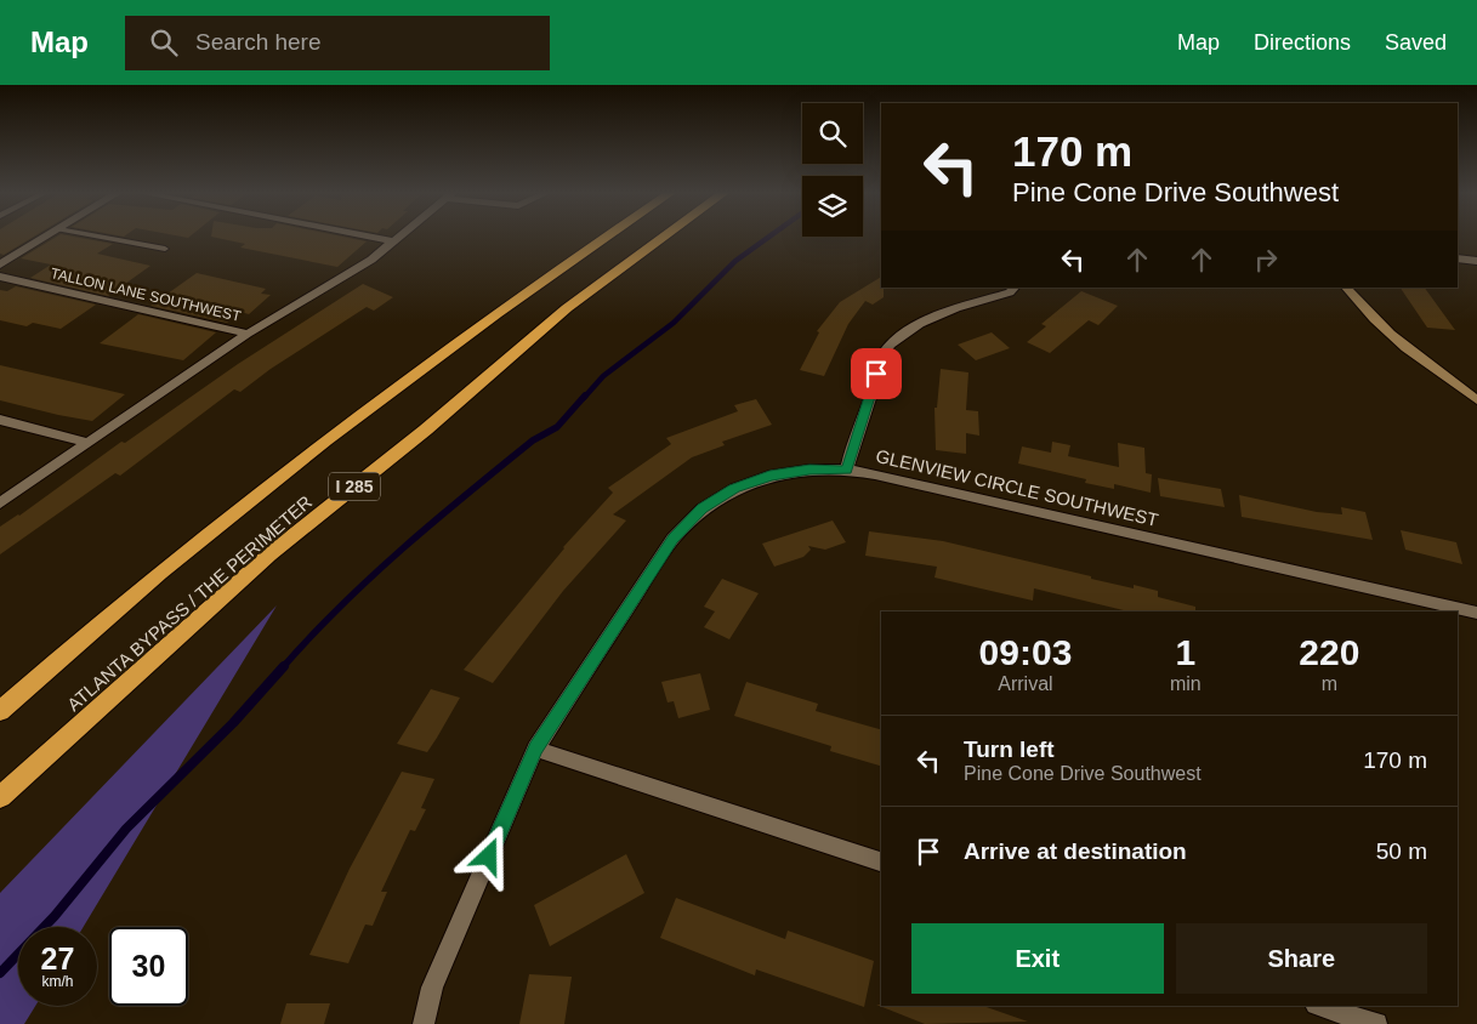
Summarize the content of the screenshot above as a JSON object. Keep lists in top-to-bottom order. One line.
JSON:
{"streets":{"highway":["I 285","ATLANTA BYPASS / THE PERIMETER"],"street":["TALLON LANE SOUTHWEST","GLENVIEW CIRCLE SOUTHWEST"]},"page":{"header":"Map","search":"Search here","nav":["Map","Directions","Saved"],"turn":["170 m","Pine Cone Drive Southwest"],"eta":["09:03","Arrival","1","min","220","m"],"list":[{"name":"Turn left","note":"Pine Cone Drive Southwest","value":"170 m"},{"name":"Arrive at destination","value":"50 m"}],"buttons":["Exit","Share"],"speed":"27 km/h","limit":"30"}}
